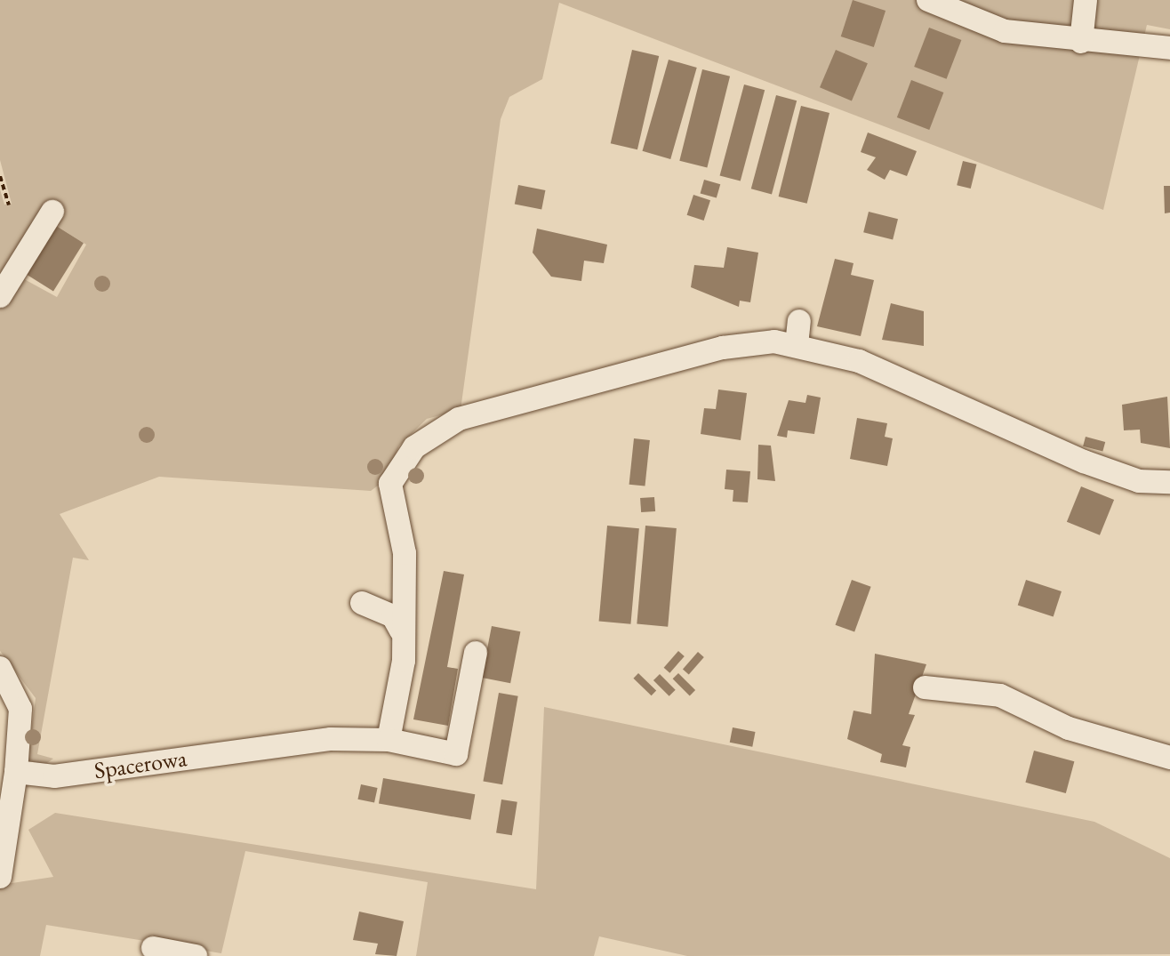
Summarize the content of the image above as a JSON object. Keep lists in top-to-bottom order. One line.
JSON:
{"streets":{"street":["Spacerowa"]}}
